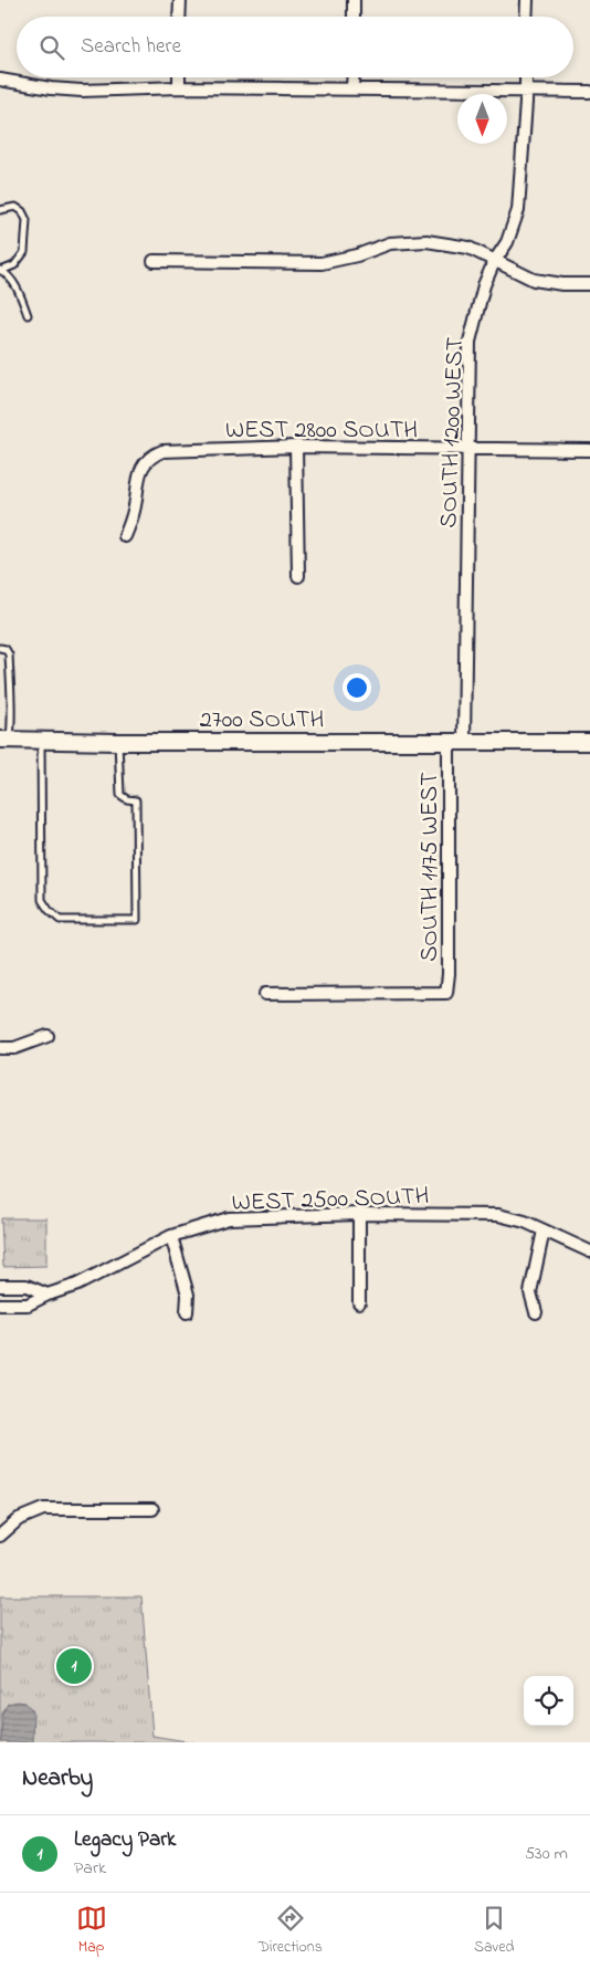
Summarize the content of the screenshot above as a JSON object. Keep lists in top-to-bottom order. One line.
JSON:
{"streets":{"main road":["2700 SOUTH"],"street":["WEST 2800 SOUTH","SOUTH 1200 WEST","SOUTH 1175 WEST","WEST 2500 SOUTH"]},"crossings":[["WEST 2800 SOUTH","SOUTH 1200 WEST"],["SOUTH 1200 WEST","2700 SOUTH"],["2700 SOUTH","SOUTH 1175 WEST"]],"north":"bottom","page":{"search":"Search here","pins":"1","heading":"Nearby","list":[{"mark":"1","name":"Legacy Park","note":"Park","value":"530 m"}],"nav":["Map","Directions","Saved"]}}
